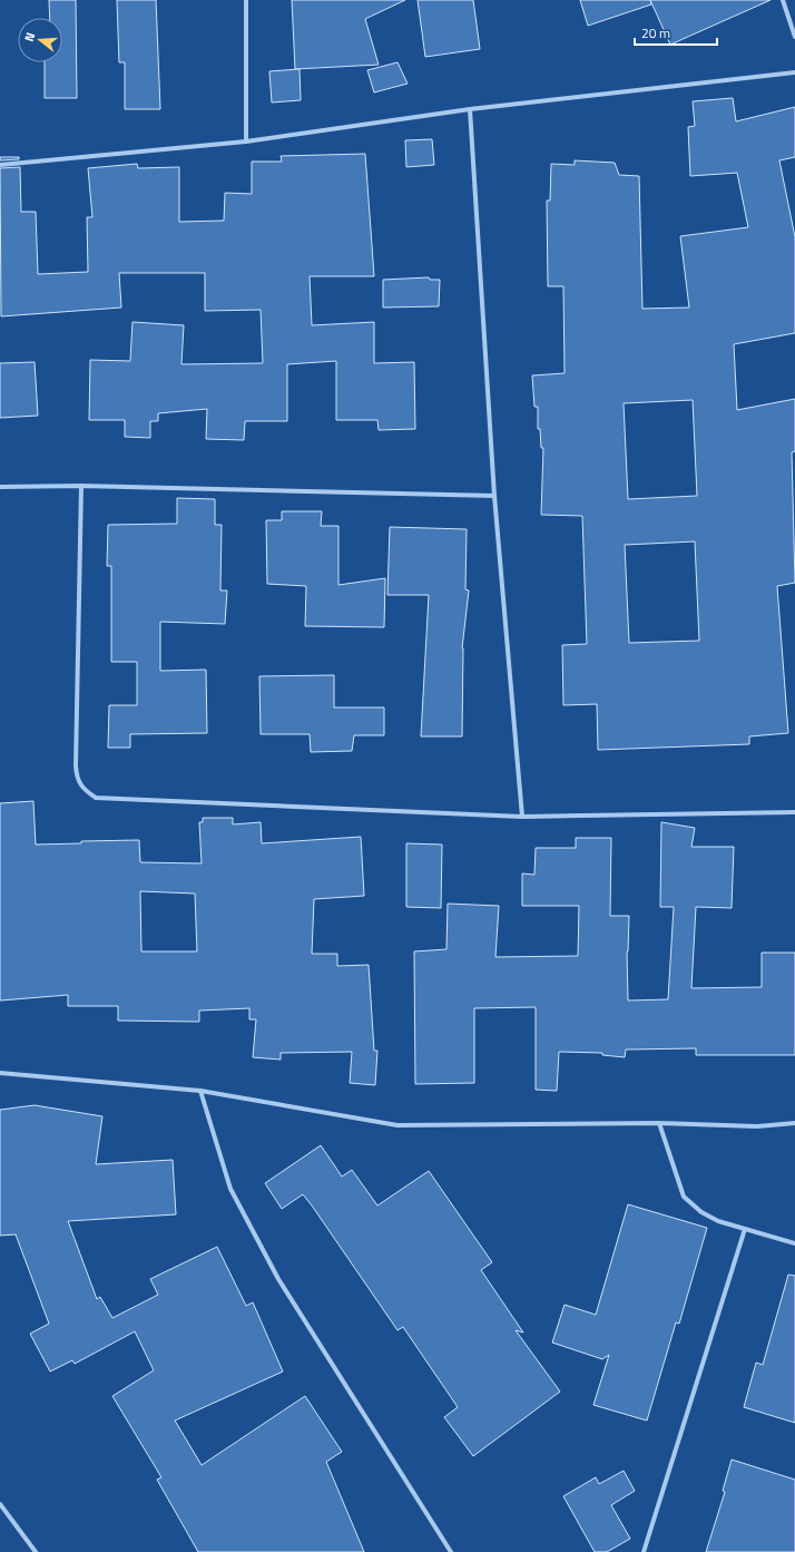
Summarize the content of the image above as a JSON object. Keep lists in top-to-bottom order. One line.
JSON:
{"scale_bar":"20 m","north":"left"}
